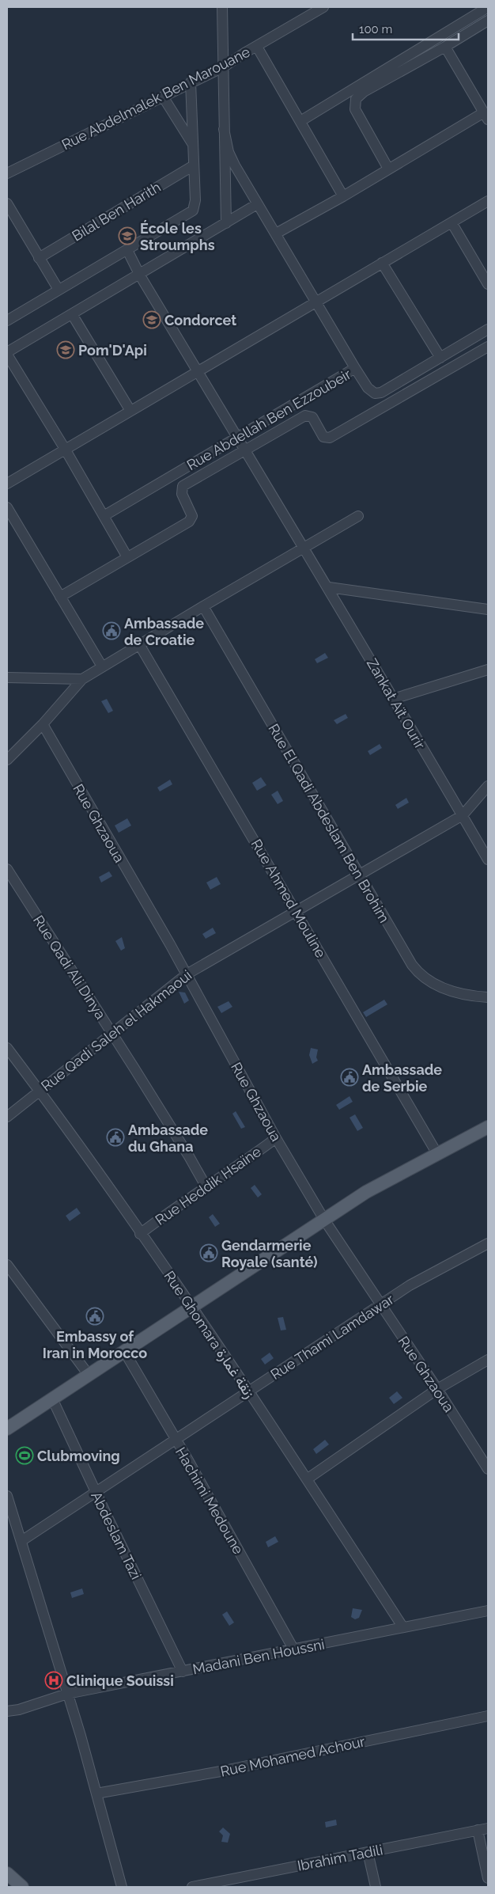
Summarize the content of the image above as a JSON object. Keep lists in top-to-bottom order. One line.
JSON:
{"streets":{"street":["Rue Abdelmalek Ben Marouane","Bilal Ben Harith","Rue Abdellah Ben Ezzoubeir","Zankat Aït Ourir","Rue Ghzaoua","Rue El Qadi Abdeslam Ben Brohim","Rue Ahmed Mouline","Rue Qadi Ali Dinya","Rue Qadi Saleh el Hakmaoui","Rue Heddik Hsaïne","Rue Ghomara زنقة غمارة","Rue Thami Lamdawar","Hachimi Medoune","Abdeslam Tazi","Madani Ben Houssni","Rue Mohamed Achour","Ibrahim Tadili"]},"crossings":[["Rue Abdellah Ben Ezzoubeir","Zankat Aït Ourir"],["Zankat Aït Ourir","Rue Qadi Saleh el Hakmaoui"],["Rue Ghzaoua","Rue Qadi Saleh el Hakmaoui"],["Rue Ghzaoua","Rue Heddik Hsaïne"],["Rue Ghzaoua","Rue Thami Lamdawar"],["Rue El Qadi Abdeslam Ben Brohim","Rue Qadi Saleh el Hakmaoui"],["Rue Ahmed Mouline","Rue Qadi Saleh el Hakmaoui"],["Rue Qadi Ali Dinya","Rue Qadi Saleh el Hakmaoui"],["Rue Qadi Ali Dinya","Rue Heddik Hsaïne"],["Rue Qadi Saleh el Hakmaoui","Rue Ghomara زنقة غمارة"],["Rue Heddik Hsaïne","Rue Ghomara زنقة غمارة"],["Rue Ghomara زنقة غمارة","Rue Thami Lamdawar"],["Rue Ghomara زنقة غمارة","Madani Ben Houssni"],["Rue Thami Lamdawar","Hachimi Medoune"],["Rue Thami Lamdawar","Abdeslam Tazi"],["Hachimi Medoune","Madani Ben Houssni"],["Abdeslam Tazi","Madani Ben Houssni"]],"places":{"school or university":["École les Stroumphs","Condorcet","Pom'D'Api"],"public building":["Ambassade de Croatie","Ambassade de Serbie","Ambassade du Ghana","Gendarmerie Royale (santé)","Embassy of Iran in Morocco"],"sports":["Clubmoving"],"hospital":["Clinique Souissi"]},"scale_bar":"100 m"}
